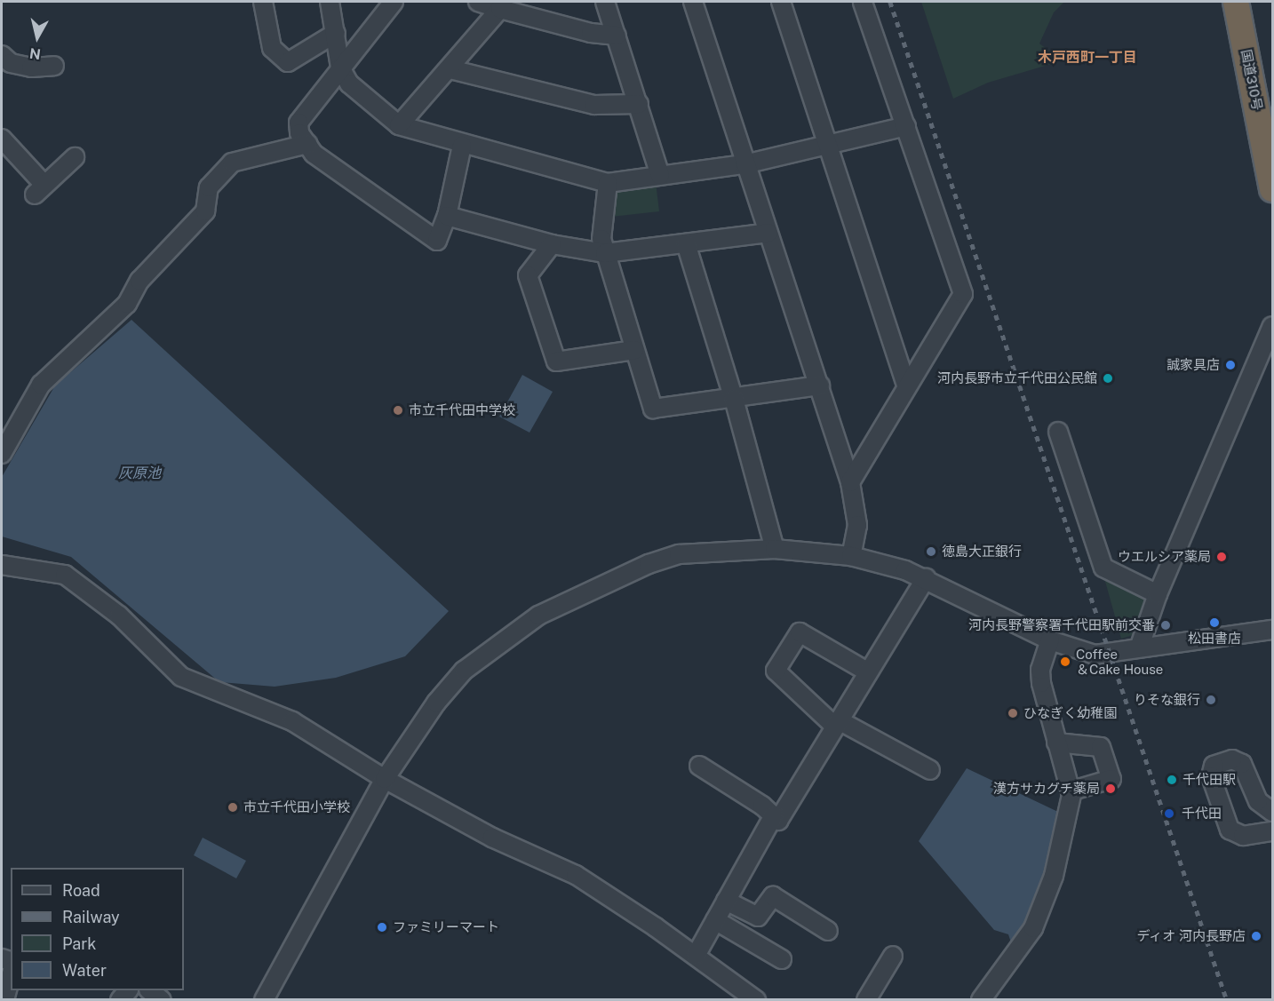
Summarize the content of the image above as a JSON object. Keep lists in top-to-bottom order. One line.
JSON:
{"streets":{"highway":["国道310号"]},"districts":["木戸西町一丁目"],"water":["灰原池"],"places":["誠家具店","河内長野市立千代田公民館","市立千代田中学校","徳島大正銀行","ウエルシア薬局","松田書店","河内長野警察署千代田駅前交番","Coffee ＆Cake House","りそな銀行","ひなぎく幼稚園","千代田駅","漢方サカグチ薬局","市立千代田小学校","千代田","ファミリーマート","ディオ 河内長野店"],"legend":["Road","Railway","Park","Water"],"north":"bottom"}
